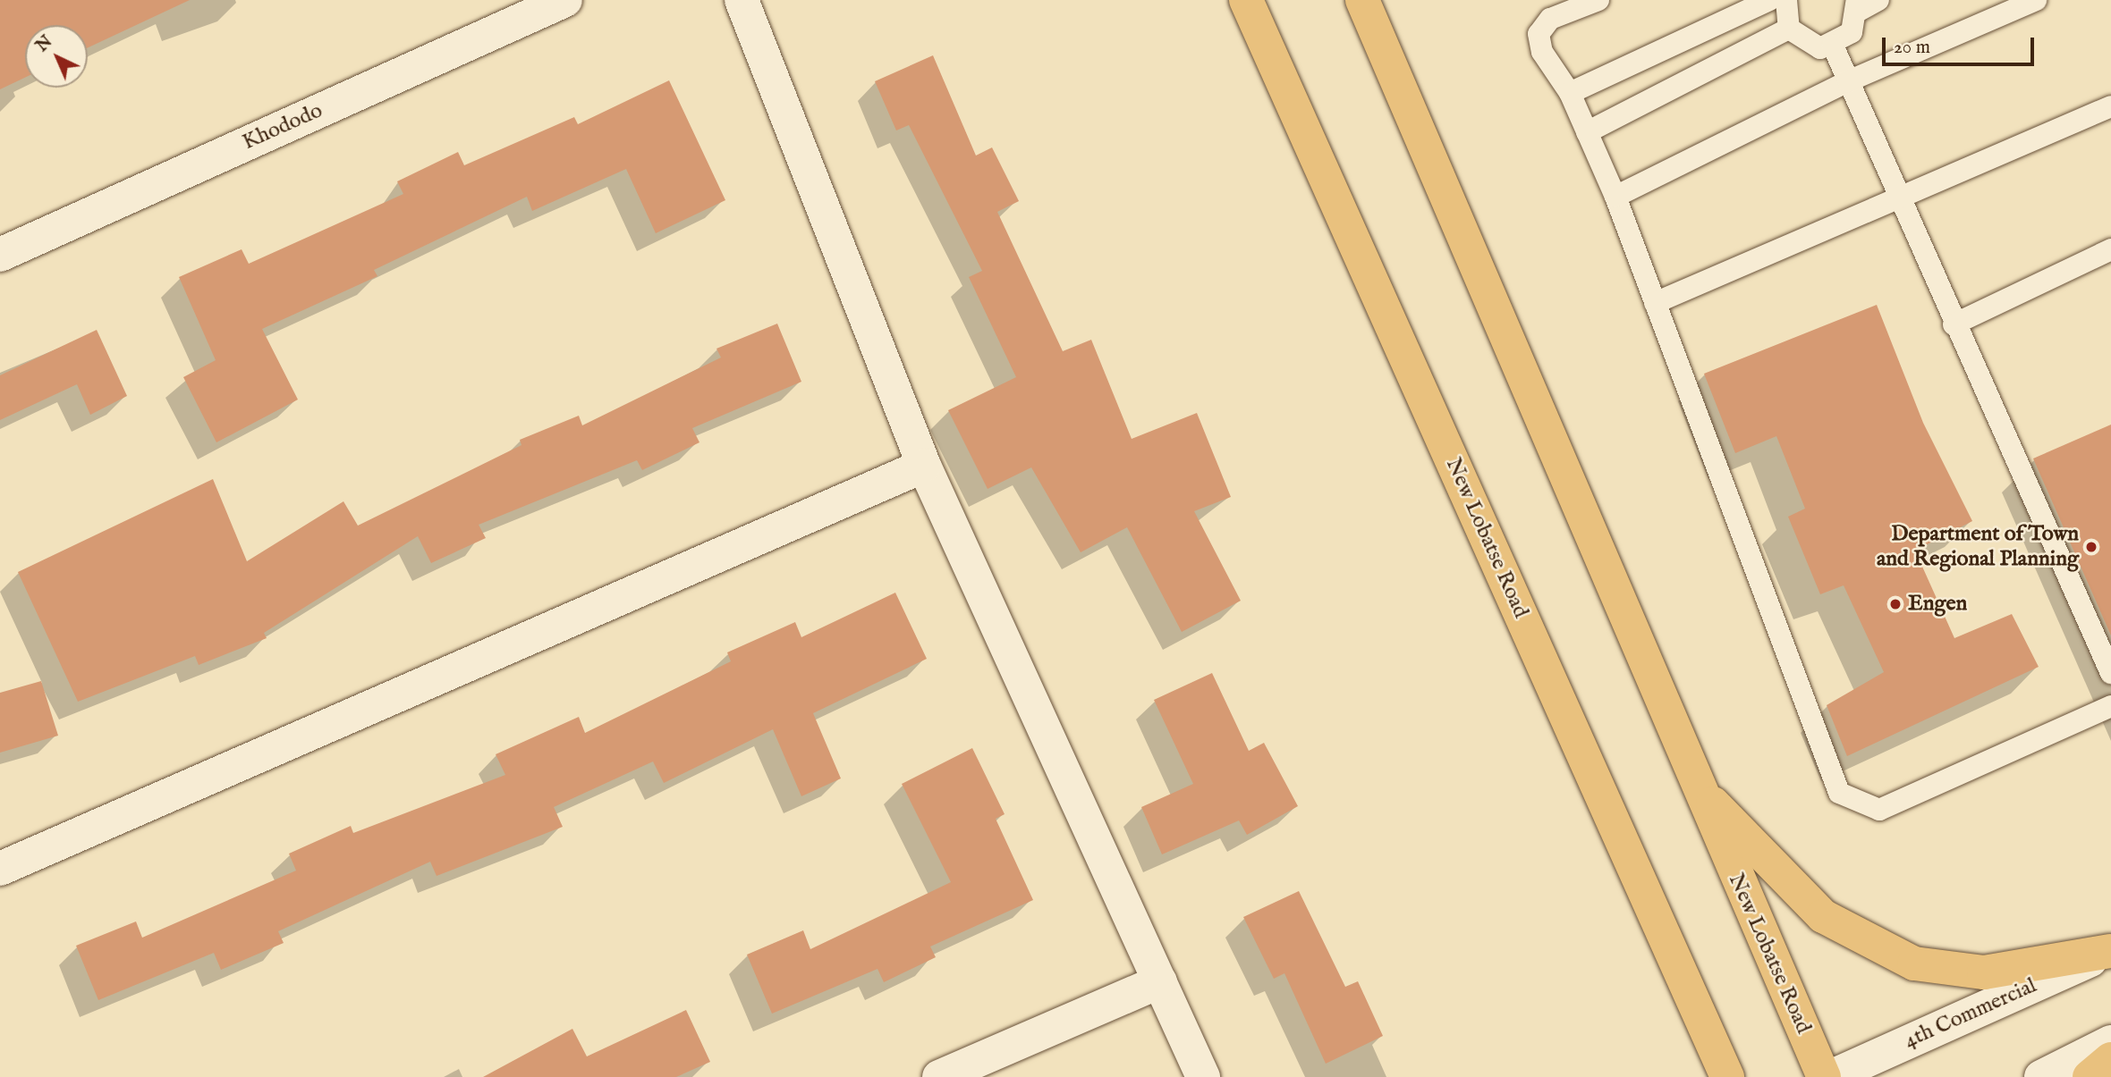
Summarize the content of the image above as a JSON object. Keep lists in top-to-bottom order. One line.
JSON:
{"streets":{"main road":["New Lobatse Road"],"street":["Khododo","4th Commercial"]},"places":["Department of Town and Regional Planning","Engen"],"scale_bar":"20 m","north":"top left"}
